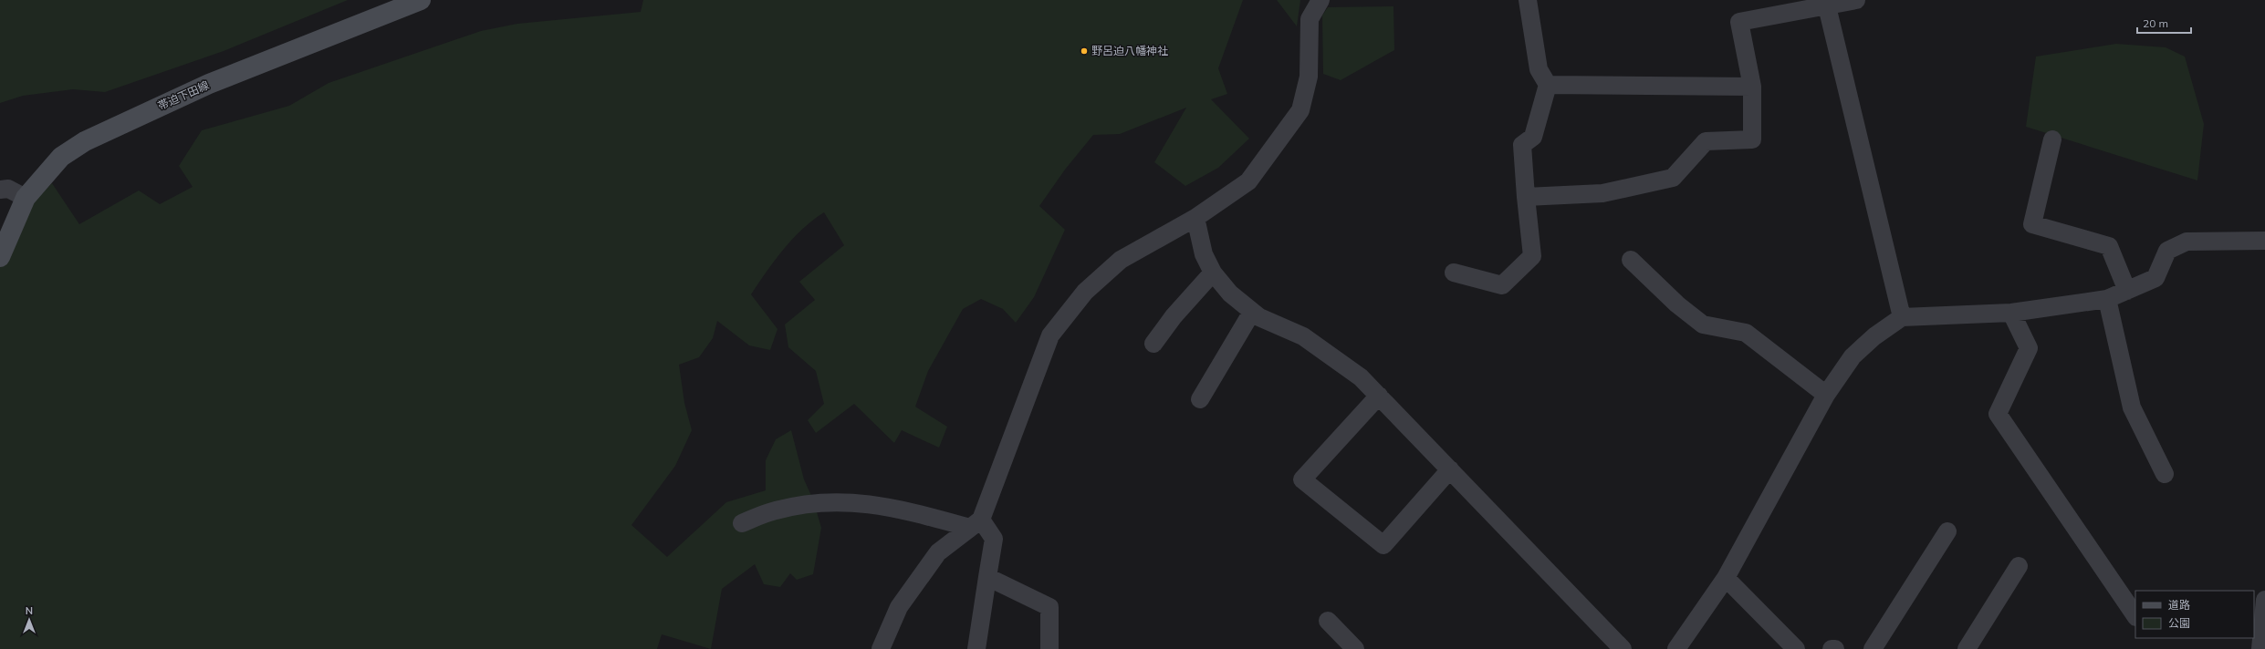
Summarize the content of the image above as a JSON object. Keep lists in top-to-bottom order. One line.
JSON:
{"streets":{"main road":["帯迫下田線"]},"places":["野呂迫八幡神社"],"legend":["道路","公園"],"scale_bar":"20 m","north":"top"}
